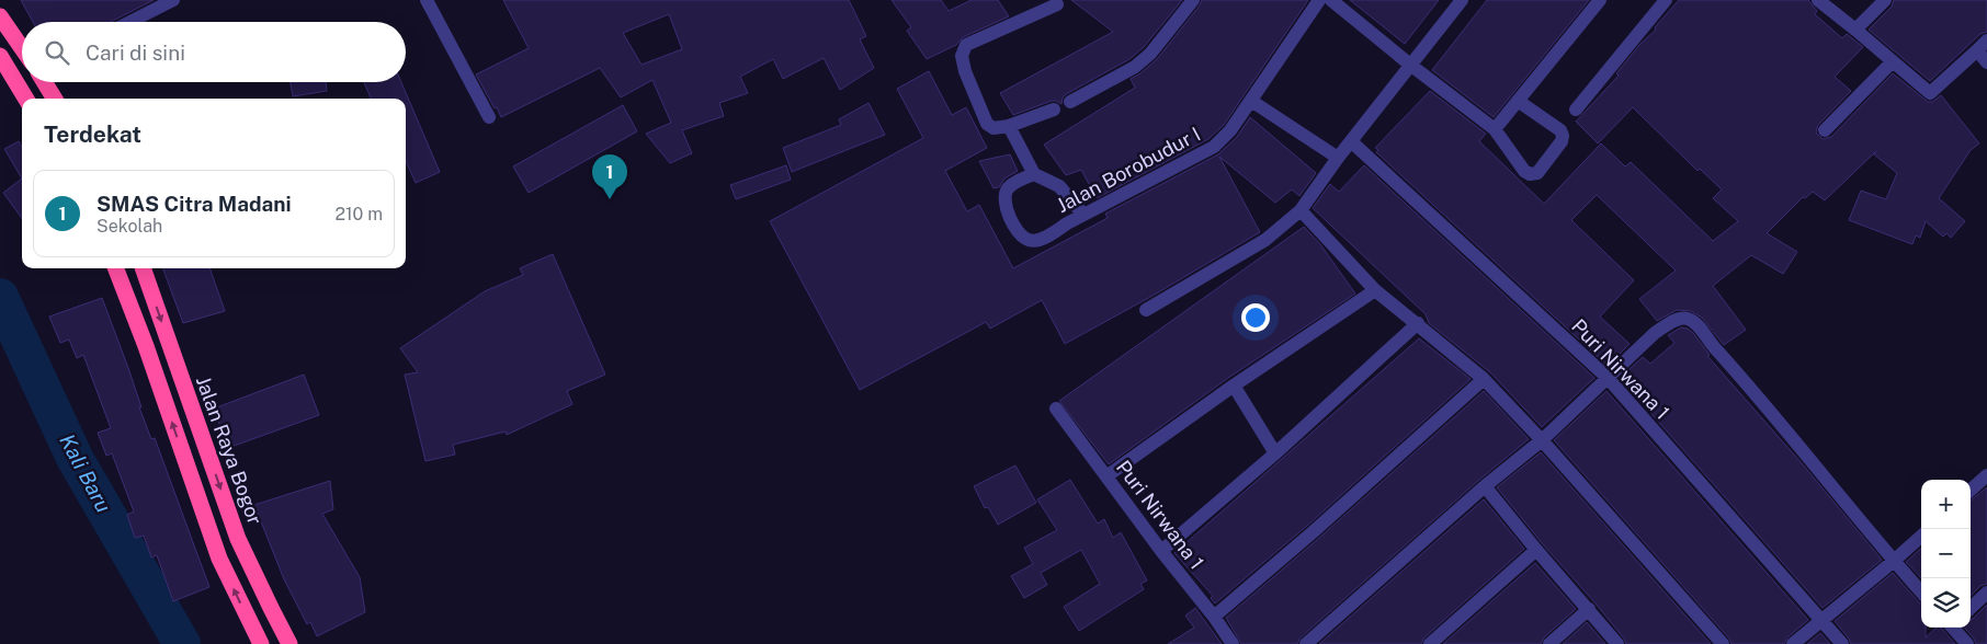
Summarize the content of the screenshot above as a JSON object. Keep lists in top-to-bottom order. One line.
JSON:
{"streets":{"highway":["Jalan Raya Bogor"],"street":["Jalan Borobudur I","Puri Nirwana 1"]},"water":["Kali Baru"],"page":{"search":"Cari di sini","heading":"Terdekat","pins":"1","list":[{"mark":"1","name":"SMAS Citra Madani","note":"Sekolah","value":"210 m"}],"map_buttons":["+","−"]}}
